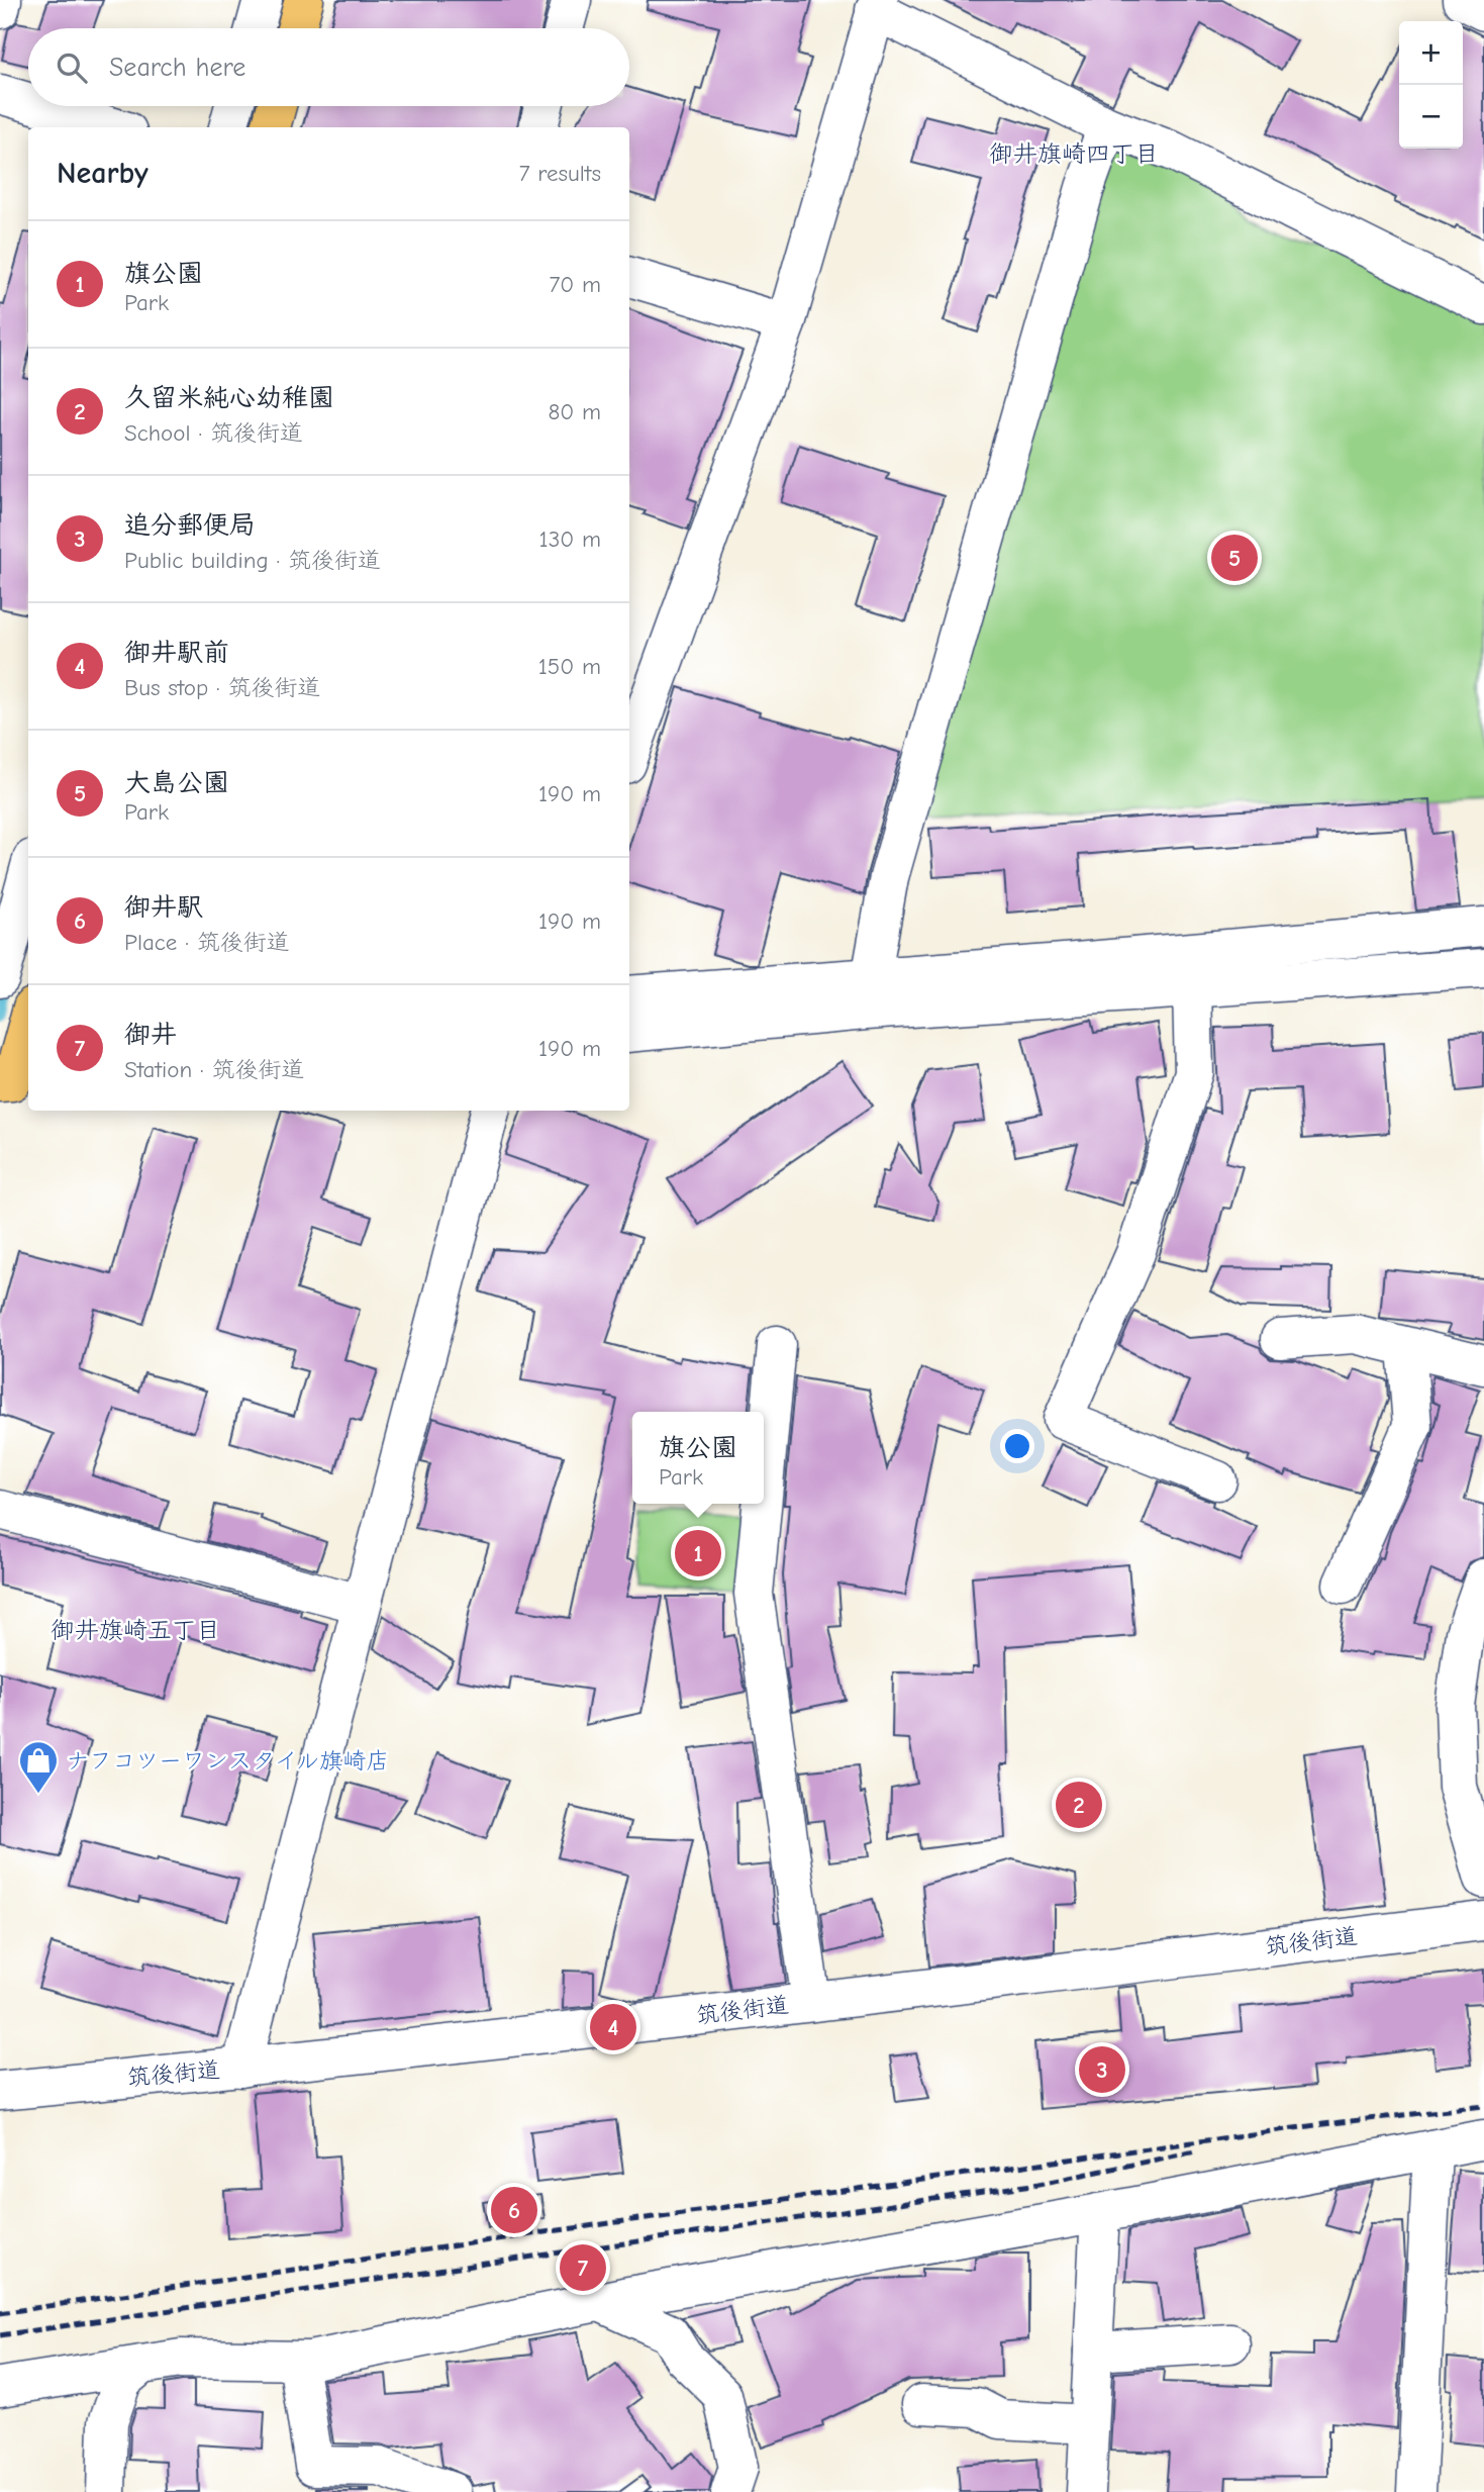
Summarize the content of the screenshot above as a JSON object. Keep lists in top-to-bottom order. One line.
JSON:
{"streets":{"street":["筑後街道"]},"districts":["御井旗崎四丁目","御井旗崎五丁目"],"places":{"shop":["ナフコツーワンスタイル旗崎店"]},"page":{"map_buttons":["+","−"],"search":"Search here","heading":["Nearby","7 results"],"list":[{"mark":"1","name":"旗公園","note":"Park","value":"70 m"},{"mark":"2","name":"久留米純心幼稚園","note":"School · 筑後街道","value":"80 m"},{"mark":"3","name":"追分郵便局","note":"Public building · 筑後街道","value":"130 m"},{"mark":"4","name":"御井駅前","note":"Bus stop · 筑後街道","value":"150 m"},{"mark":"5","name":"大島公園","note":"Park","value":"190 m"},{"mark":"6","name":"御井駅","note":"Place · 筑後街道","value":"190 m"},{"mark":"7","name":"御井","note":"Station · 筑後街道","value":"190 m"}],"pins":["5","1","2","4","3","6","7"],"popup":["旗公園","Park"]}}
